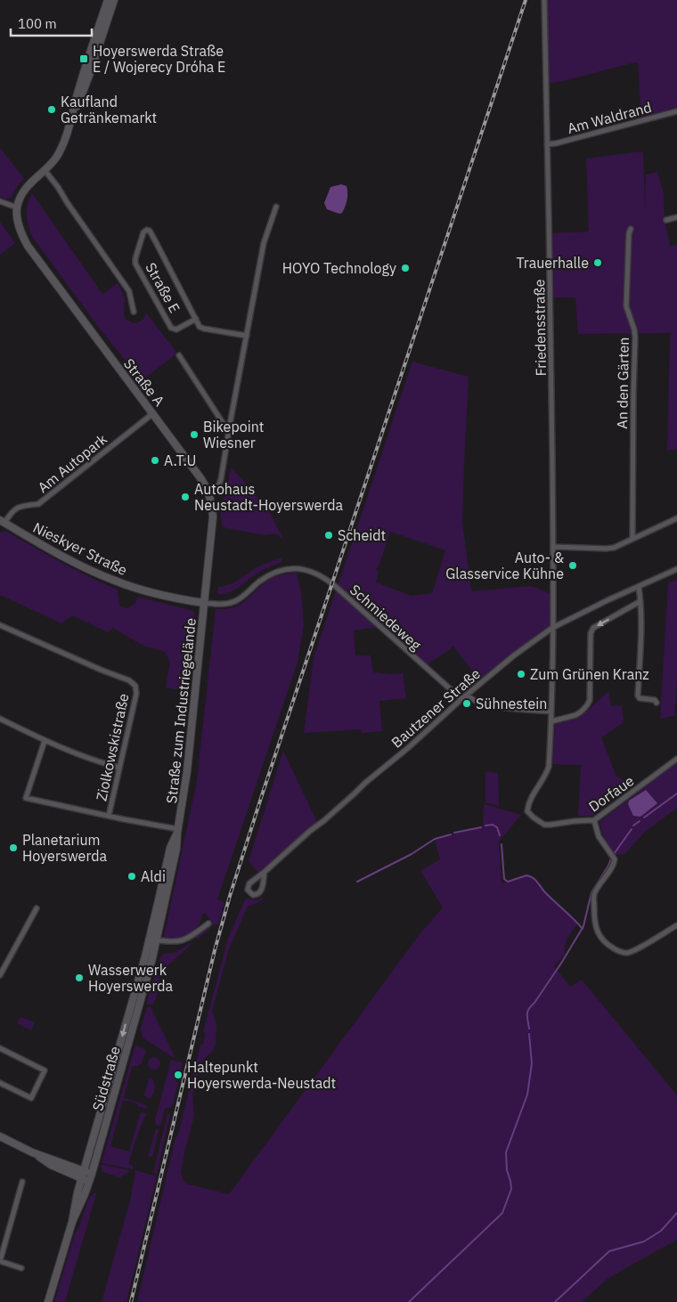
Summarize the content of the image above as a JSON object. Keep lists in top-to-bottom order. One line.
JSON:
{"streets":{"main road":["Straße A","Nieskyer Straße","Straße zum Industriegelände","Südstraße"],"street":["Am Waldrand","Straße E","Friedensstraße","An den Gärten","Am Autopark","Schmiedeweg","Bautzener Straße","Ziolkowskistraße","Dorfaue"]},"crossings":[["Am Waldrand","Friedensstraße"],["Friedensstraße","Bautzener Straße"],["Friedensstraße","Dorfaue"],["Straße A","Am Autopark"],["Straße A","Nieskyer Straße"],["Straße A","Straße zum Industriegelände"],["Am Autopark","Nieskyer Straße"],["Nieskyer Straße","Straße zum Industriegelände"],["Schmiedeweg","Bautzener Straße"],["Schmiedeweg","Straße zum Industriegelände"],["Straße zum Industriegelände","Ziolkowskistraße"],["Straße zum Industriegelände","Südstraße"]],"places":{"transit":["Hoyerswerda Straße E / Wojerecy Dróha E"],"other":["Kaufland Getränkemarkt","Trauerhalle","HOYO Technology","Bikepoint Wiesner","A.T.U","Autohaus Neustadt-Hoyerswerda","Scheidt","Auto- & Glasservice Kühne","Zum Grünen Kranz","Sühnestein","Planetarium Hoyerswerda","Aldi","Wasserwerk Hoyerswerda","Haltepunkt Hoyerswerda-Neustadt"]},"scale_bar":"100 m"}
